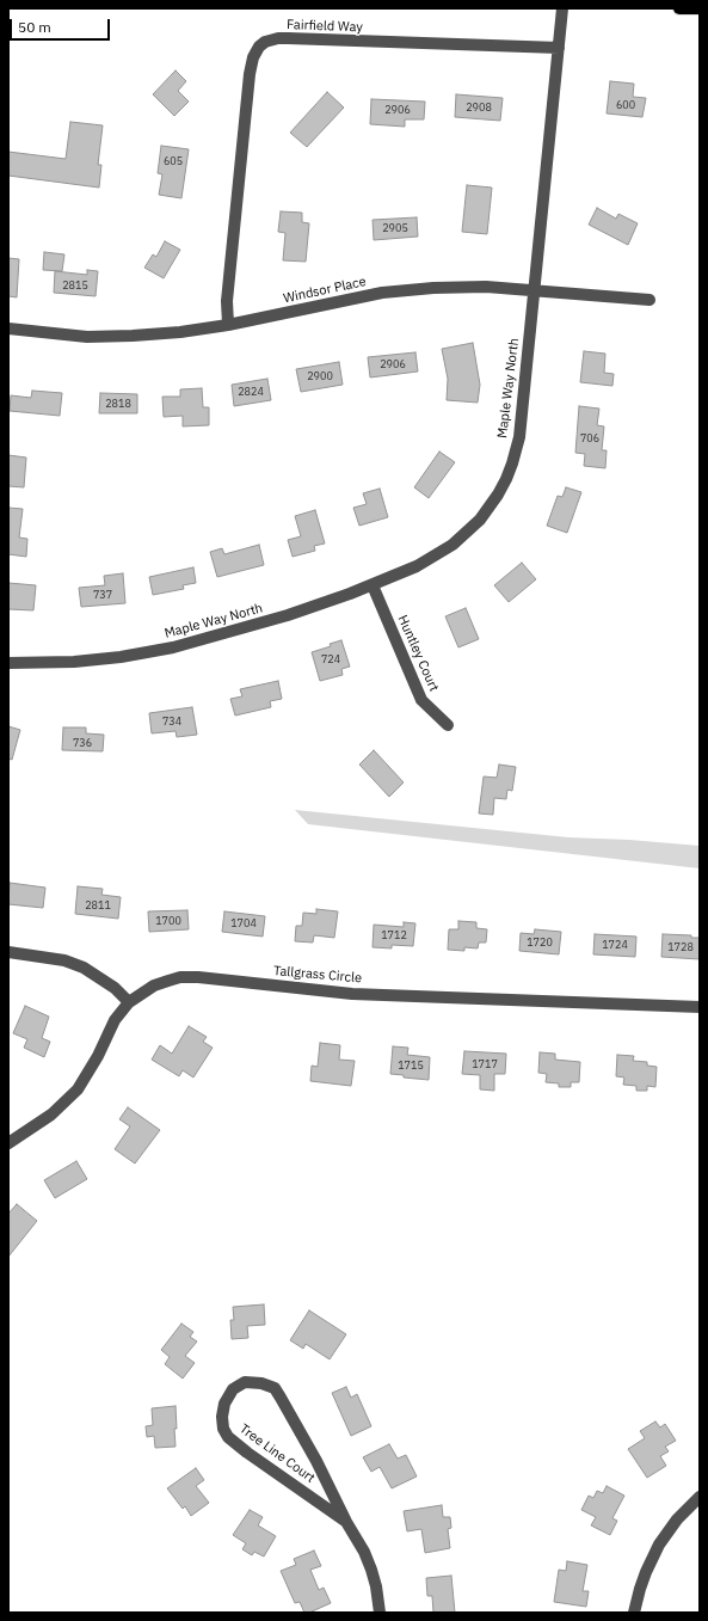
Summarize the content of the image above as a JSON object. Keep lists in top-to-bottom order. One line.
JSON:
{"streets":{"street":["Fairfield Way","Windsor Place","Maple Way North","Huntley Court","Tallgrass Circle","Tree Line Court"]},"crossings":[["Fairfield Way","Windsor Place"],["Fairfield Way","Maple Way North"],["Windsor Place","Maple Way North"],["Maple Way North","Huntley Court"]],"house_numbers":["600","2908","2906","605","2905","2815","2906","2900","2824","2818","706","737","724","734","736","2811","1700","1704","1712","1720","1724","1728","1717","1715"],"scale_bar":"50 m"}
